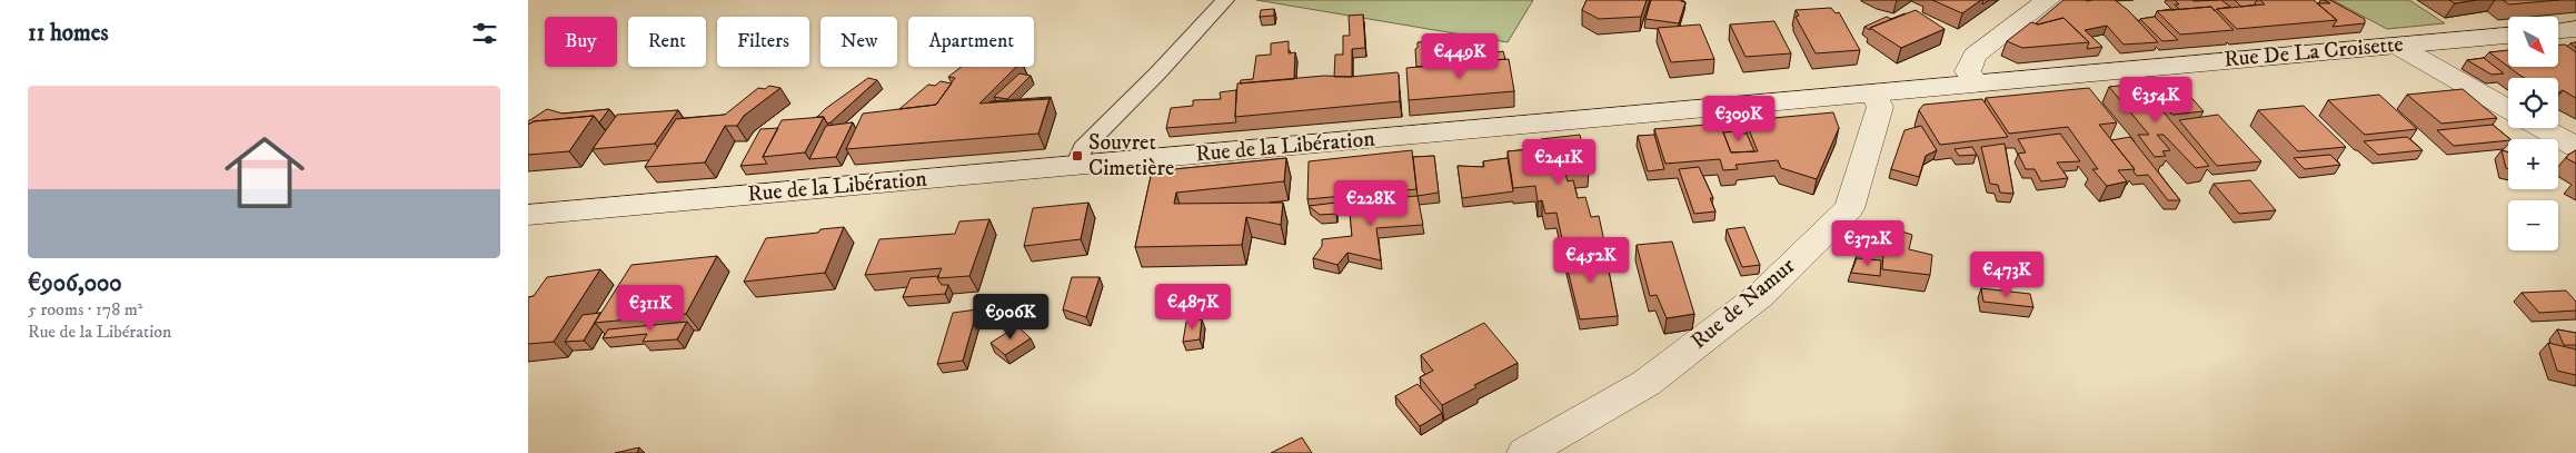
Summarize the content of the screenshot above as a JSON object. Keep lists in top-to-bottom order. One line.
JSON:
{"streets":{"main road":["Rue De La Croisette","Rue de la Libération","Rue de Namur"]},"crossings":[["Rue De La Croisette","Rue de la Libération"],["Rue de la Libération","Rue de Namur"]],"places":{"transit":["Souvret Cimetière"]},"north":"bottom right","page":{"heading":"11 homes","map_buttons":["+","−"],"chip":["Buy","Rent","Filters","New","Apartment"],"price":["€449K","€354K","€309K","€241K","€228K","€372K","€452K","€473K","€487K","€311K","€906K"],"list":[{"name":"€906,000","note":"5 rooms · 178 m² · Rue de la Libération"}]}}
